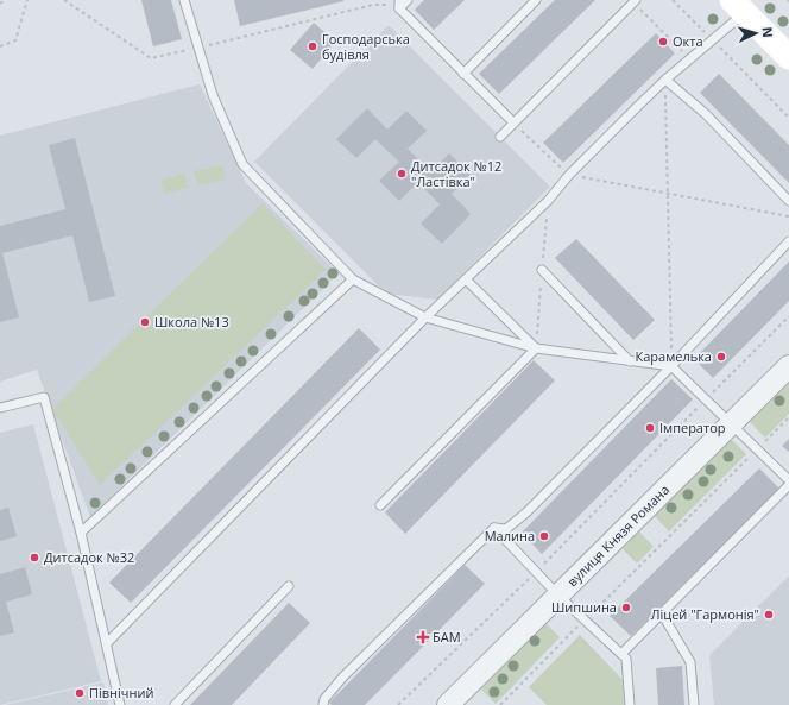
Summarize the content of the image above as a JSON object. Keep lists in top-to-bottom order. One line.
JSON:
{"streets":{"street":["вулиця Князя Романа"]},"places":{"other":["Окта","Господарська будівля","Дитсадок №12 \"Ластівка\"","Школа №13","Карамелька","Імператор","Малина","Дитсадок №32","Шипшина","Ліцей \"Гармонія\"","Північний"],"health":["БАМ"]},"north":"right"}
